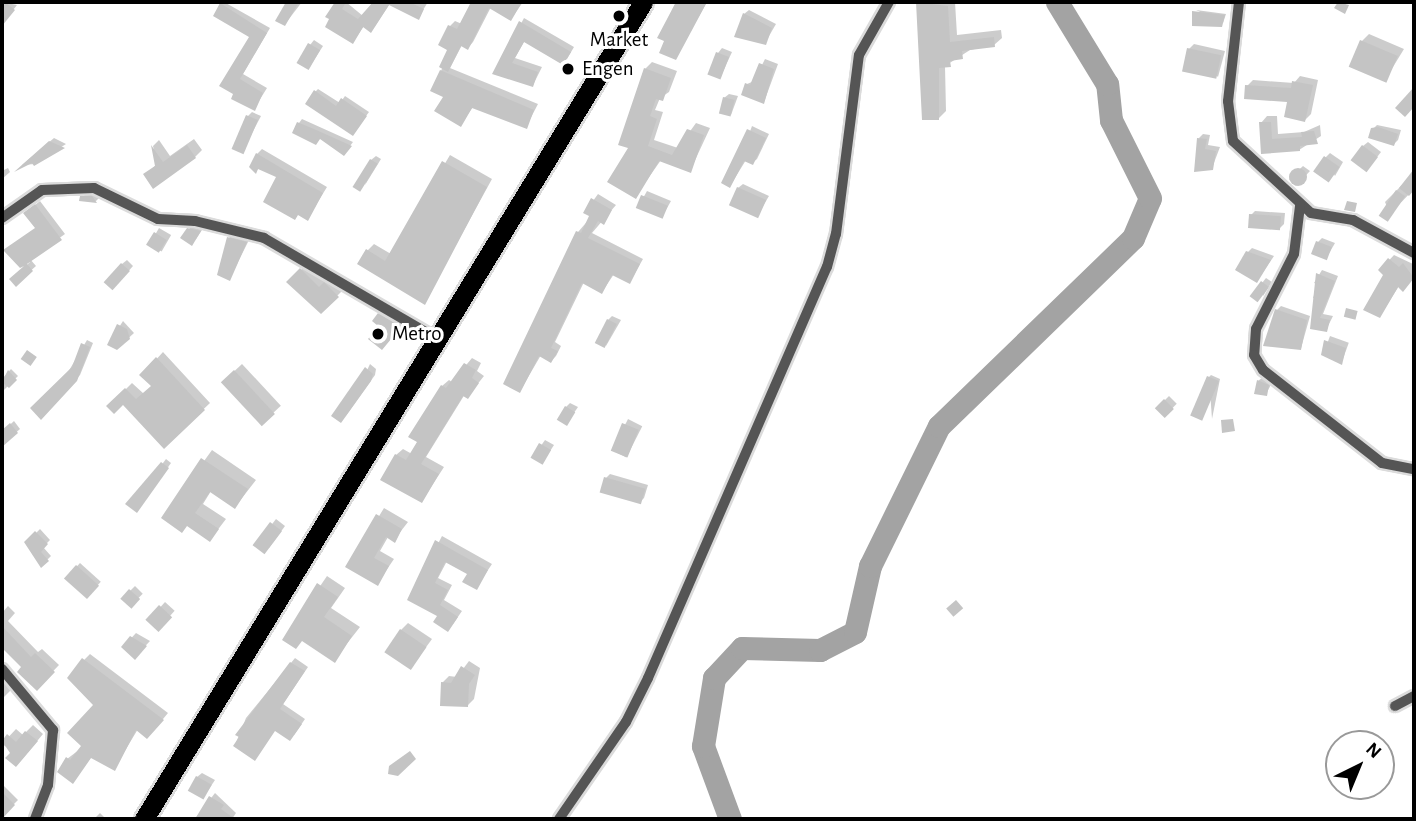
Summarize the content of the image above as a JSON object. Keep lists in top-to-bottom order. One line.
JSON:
{"places":["Market","Engen","Metro"],"north":"top right"}
